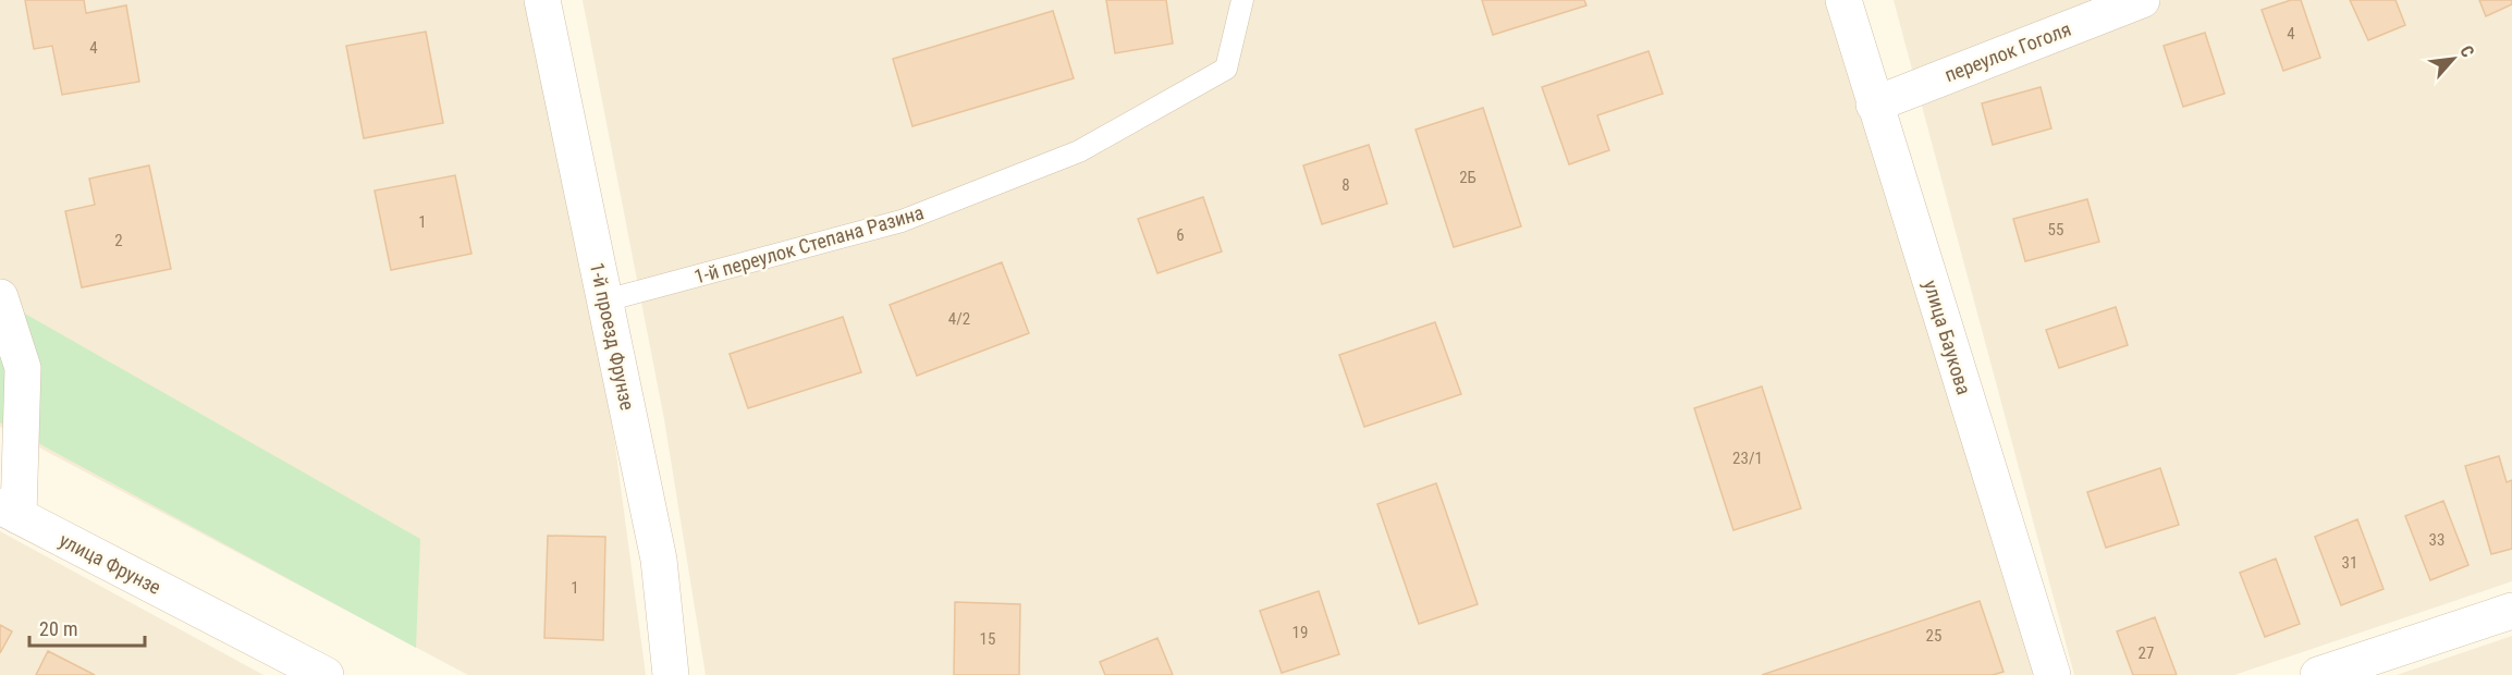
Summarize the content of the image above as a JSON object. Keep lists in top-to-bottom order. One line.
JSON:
{"streets":{"street":["переулок Гоголя","1-й проезд Фрунзе","улица Баукова","улица Фрунзе"],"lane":["1-й переулок Степана Разина"]},"crossings":[["переулок Гоголя","улица Баукова"],["1-й переулок Степана Разина","1-й проезд Фрунзе"]],"house_numbers":["4","4","2Б","8","1","55","6","2","4/2","23/1","33","31","1","19","25","15","27"],"scale_bar":"20 m","north":"top right"}
